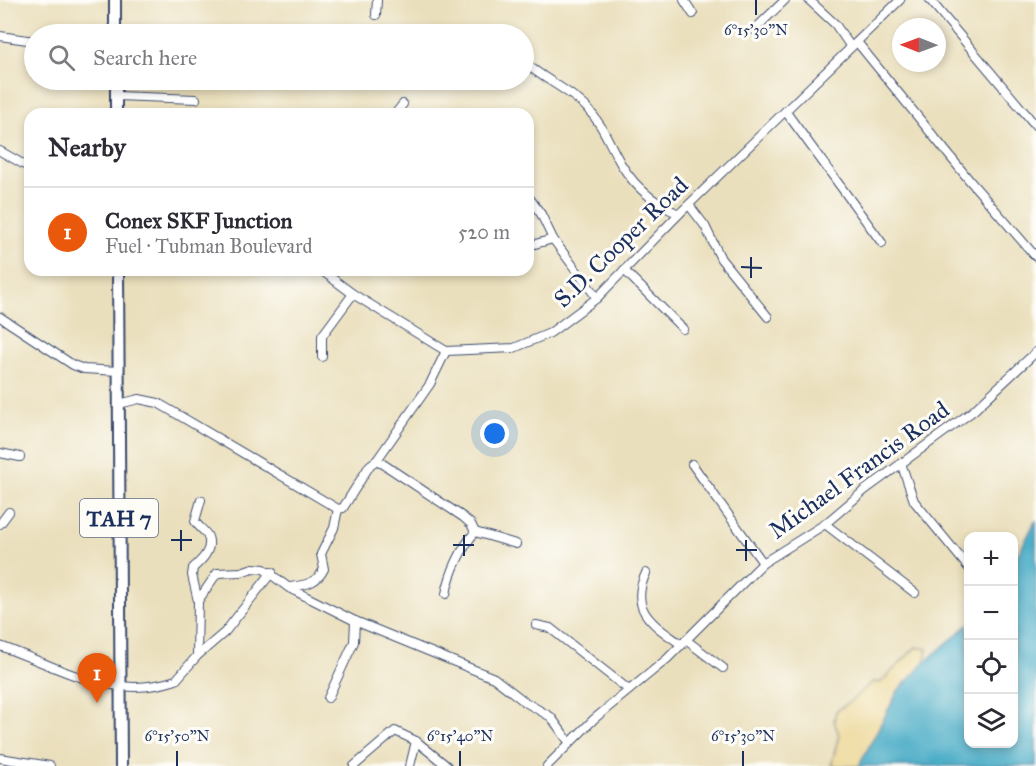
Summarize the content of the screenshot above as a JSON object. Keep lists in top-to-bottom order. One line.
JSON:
{"streets":{"highway":["TAH 7"],"street":["S.D. Cooper Road","Michael Francis Road"]},"north":"left","page":{"search":"Search here","heading":"Nearby","list":[{"mark":"1","name":"Conex SKF Junction","note":"Fuel · Tubman Boulevard","value":"520 m"}],"map_buttons":["+","−"],"pins":"1"},"coordinates":["6°15'30\"N","6°15'50\"N","6°15'40\"N"]}
